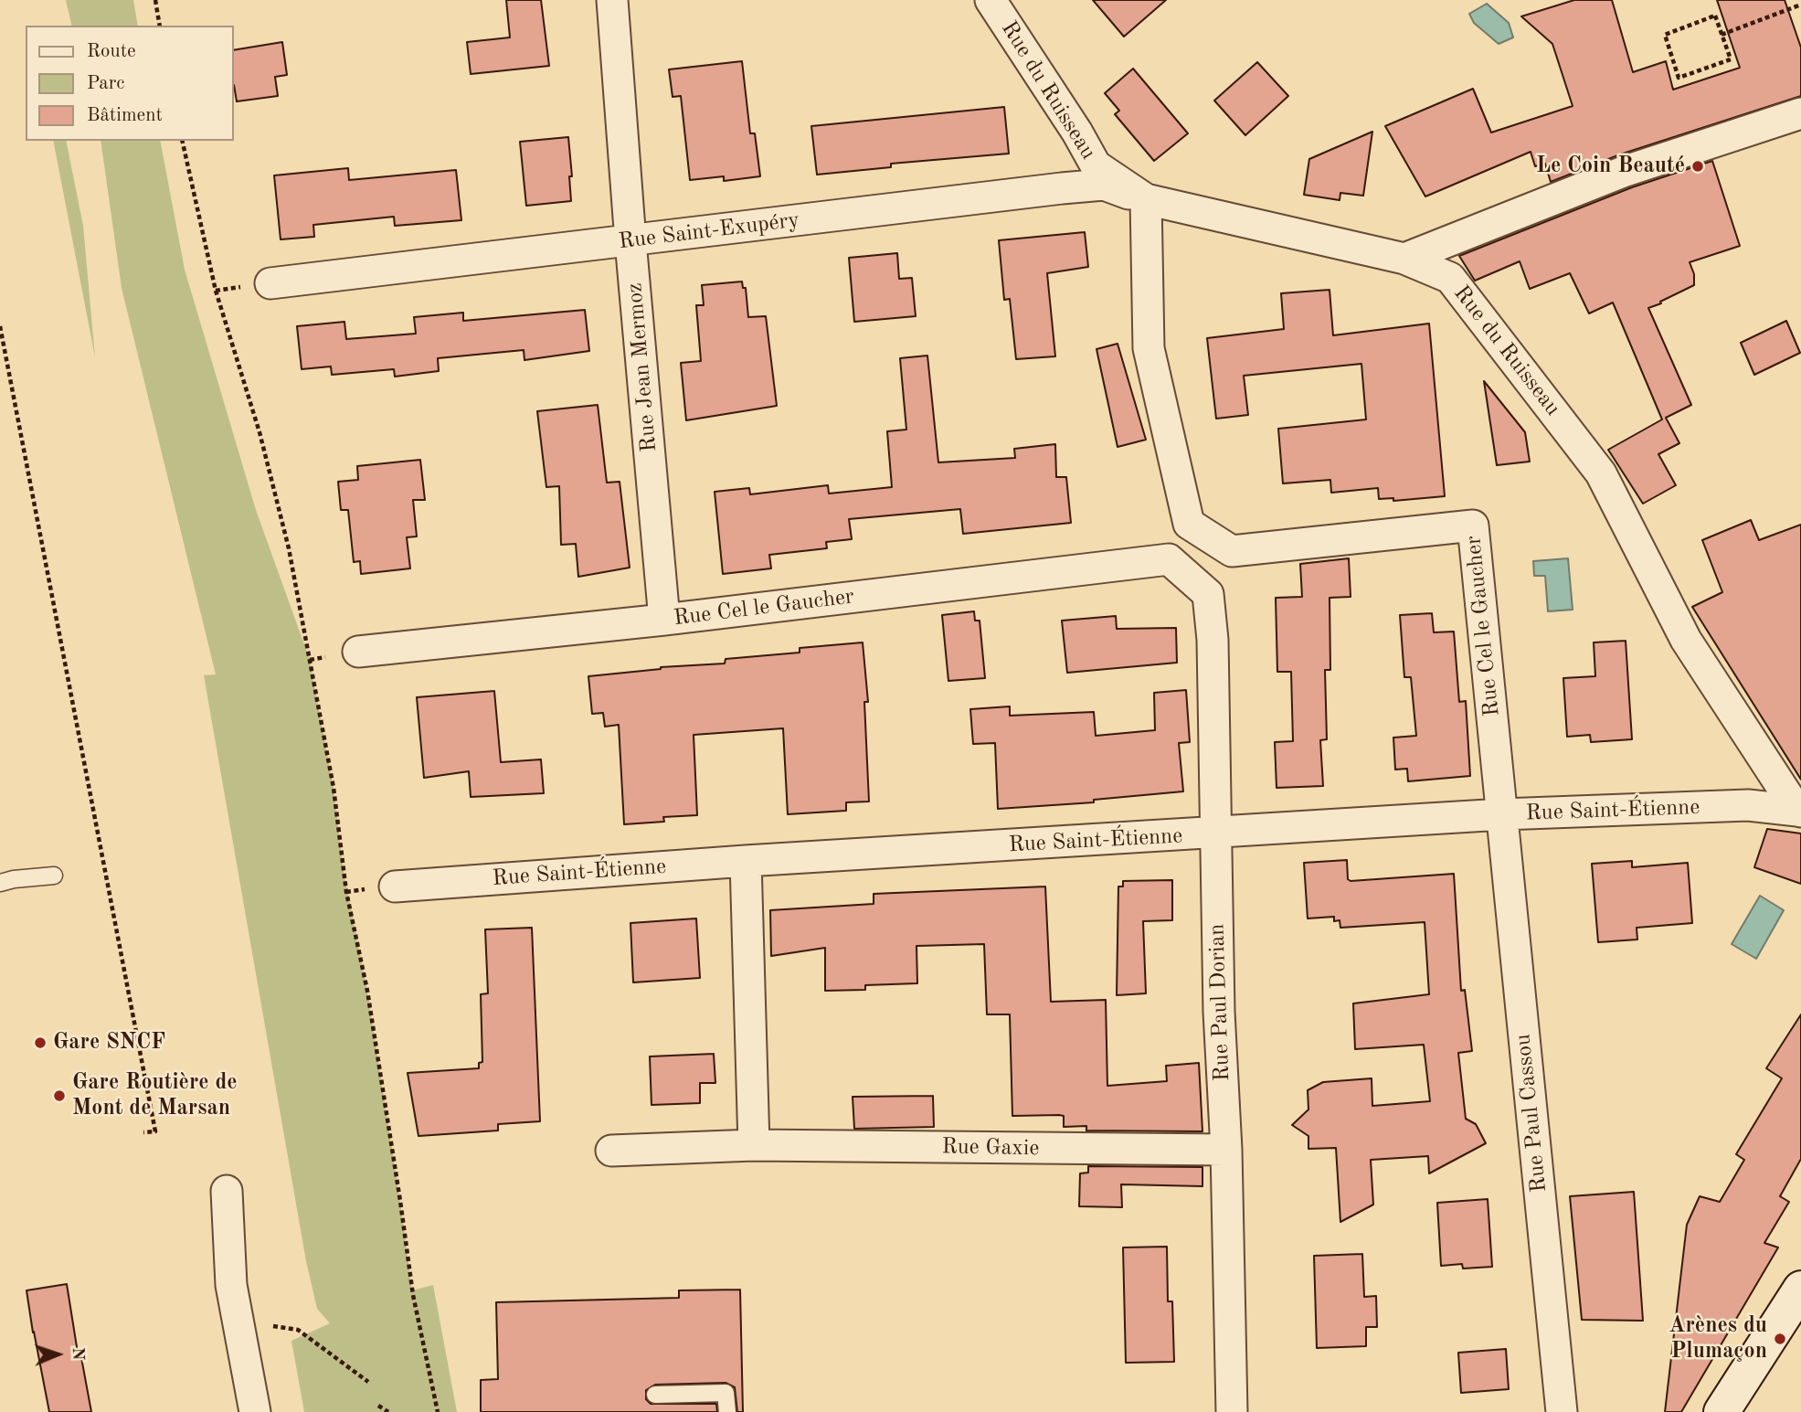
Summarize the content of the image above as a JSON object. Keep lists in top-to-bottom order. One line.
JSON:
{"streets":{"street":["Rue du Ruisseau","Rue Saint-Exupéry","Rue Jean Mermoz","Rue Cel le Gaucher","Rue Saint-Étienne","Rue Paul Dorian","Rue Paul Cassou","Rue Gaxie"]},"crossings":[["Rue du Ruisseau","Rue Saint-Exupéry"],["Rue du Ruisseau","Rue Saint-Étienne"],["Rue Saint-Exupéry","Rue Jean Mermoz"],["Rue Jean Mermoz","Rue Cel le Gaucher"],["Rue Cel le Gaucher","Rue Saint-Étienne"],["Rue Cel le Gaucher","Rue Paul Cassou"],["Rue Saint-Étienne","Rue Paul Dorian"],["Rue Saint-Étienne","Rue Paul Cassou"],["Rue Paul Dorian","Rue Gaxie"]],"places":["Le Coin Beauté","Gare SNCF","Gare Routière de Mont de Marsan","Arènes du Plumaçon"],"legend":["Route","Parc","Bâtiment"],"north":"right"}
